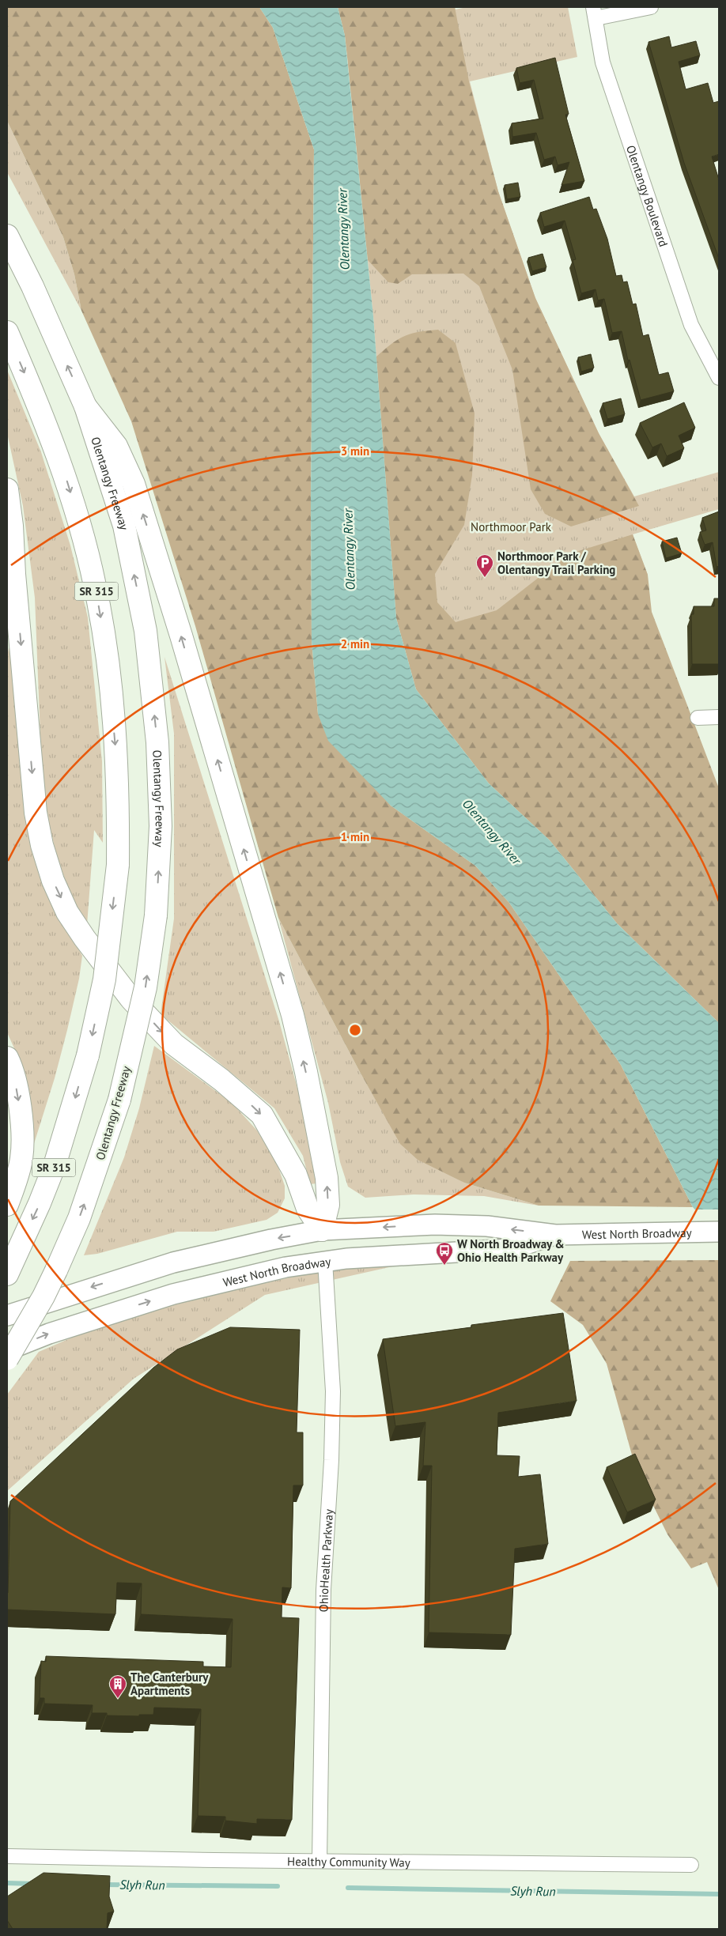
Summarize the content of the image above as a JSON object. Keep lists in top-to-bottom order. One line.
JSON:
{"streets":{"highway":["Olentangy Freeway","SR 315"],"main road":["West North Broadway"],"street":["Olentangy Boulevard","OhioHealth Parkway","Healthy Community Way"]},"crossings":[["West North Broadway","OhioHealth Parkway"],["OhioHealth Parkway","Healthy Community Way"]],"water":["Olentangy River","Slyh Run"],"parks":["Northmoor Park"],"places":{"parking":["Northmoor Park / Olentangy Trail Parking"],"bus stop":["W North Broadway & Ohio Health Parkway"],"building":["The Canterbury Apartments"]},"rings":["3 min","2 min","1 min"]}
